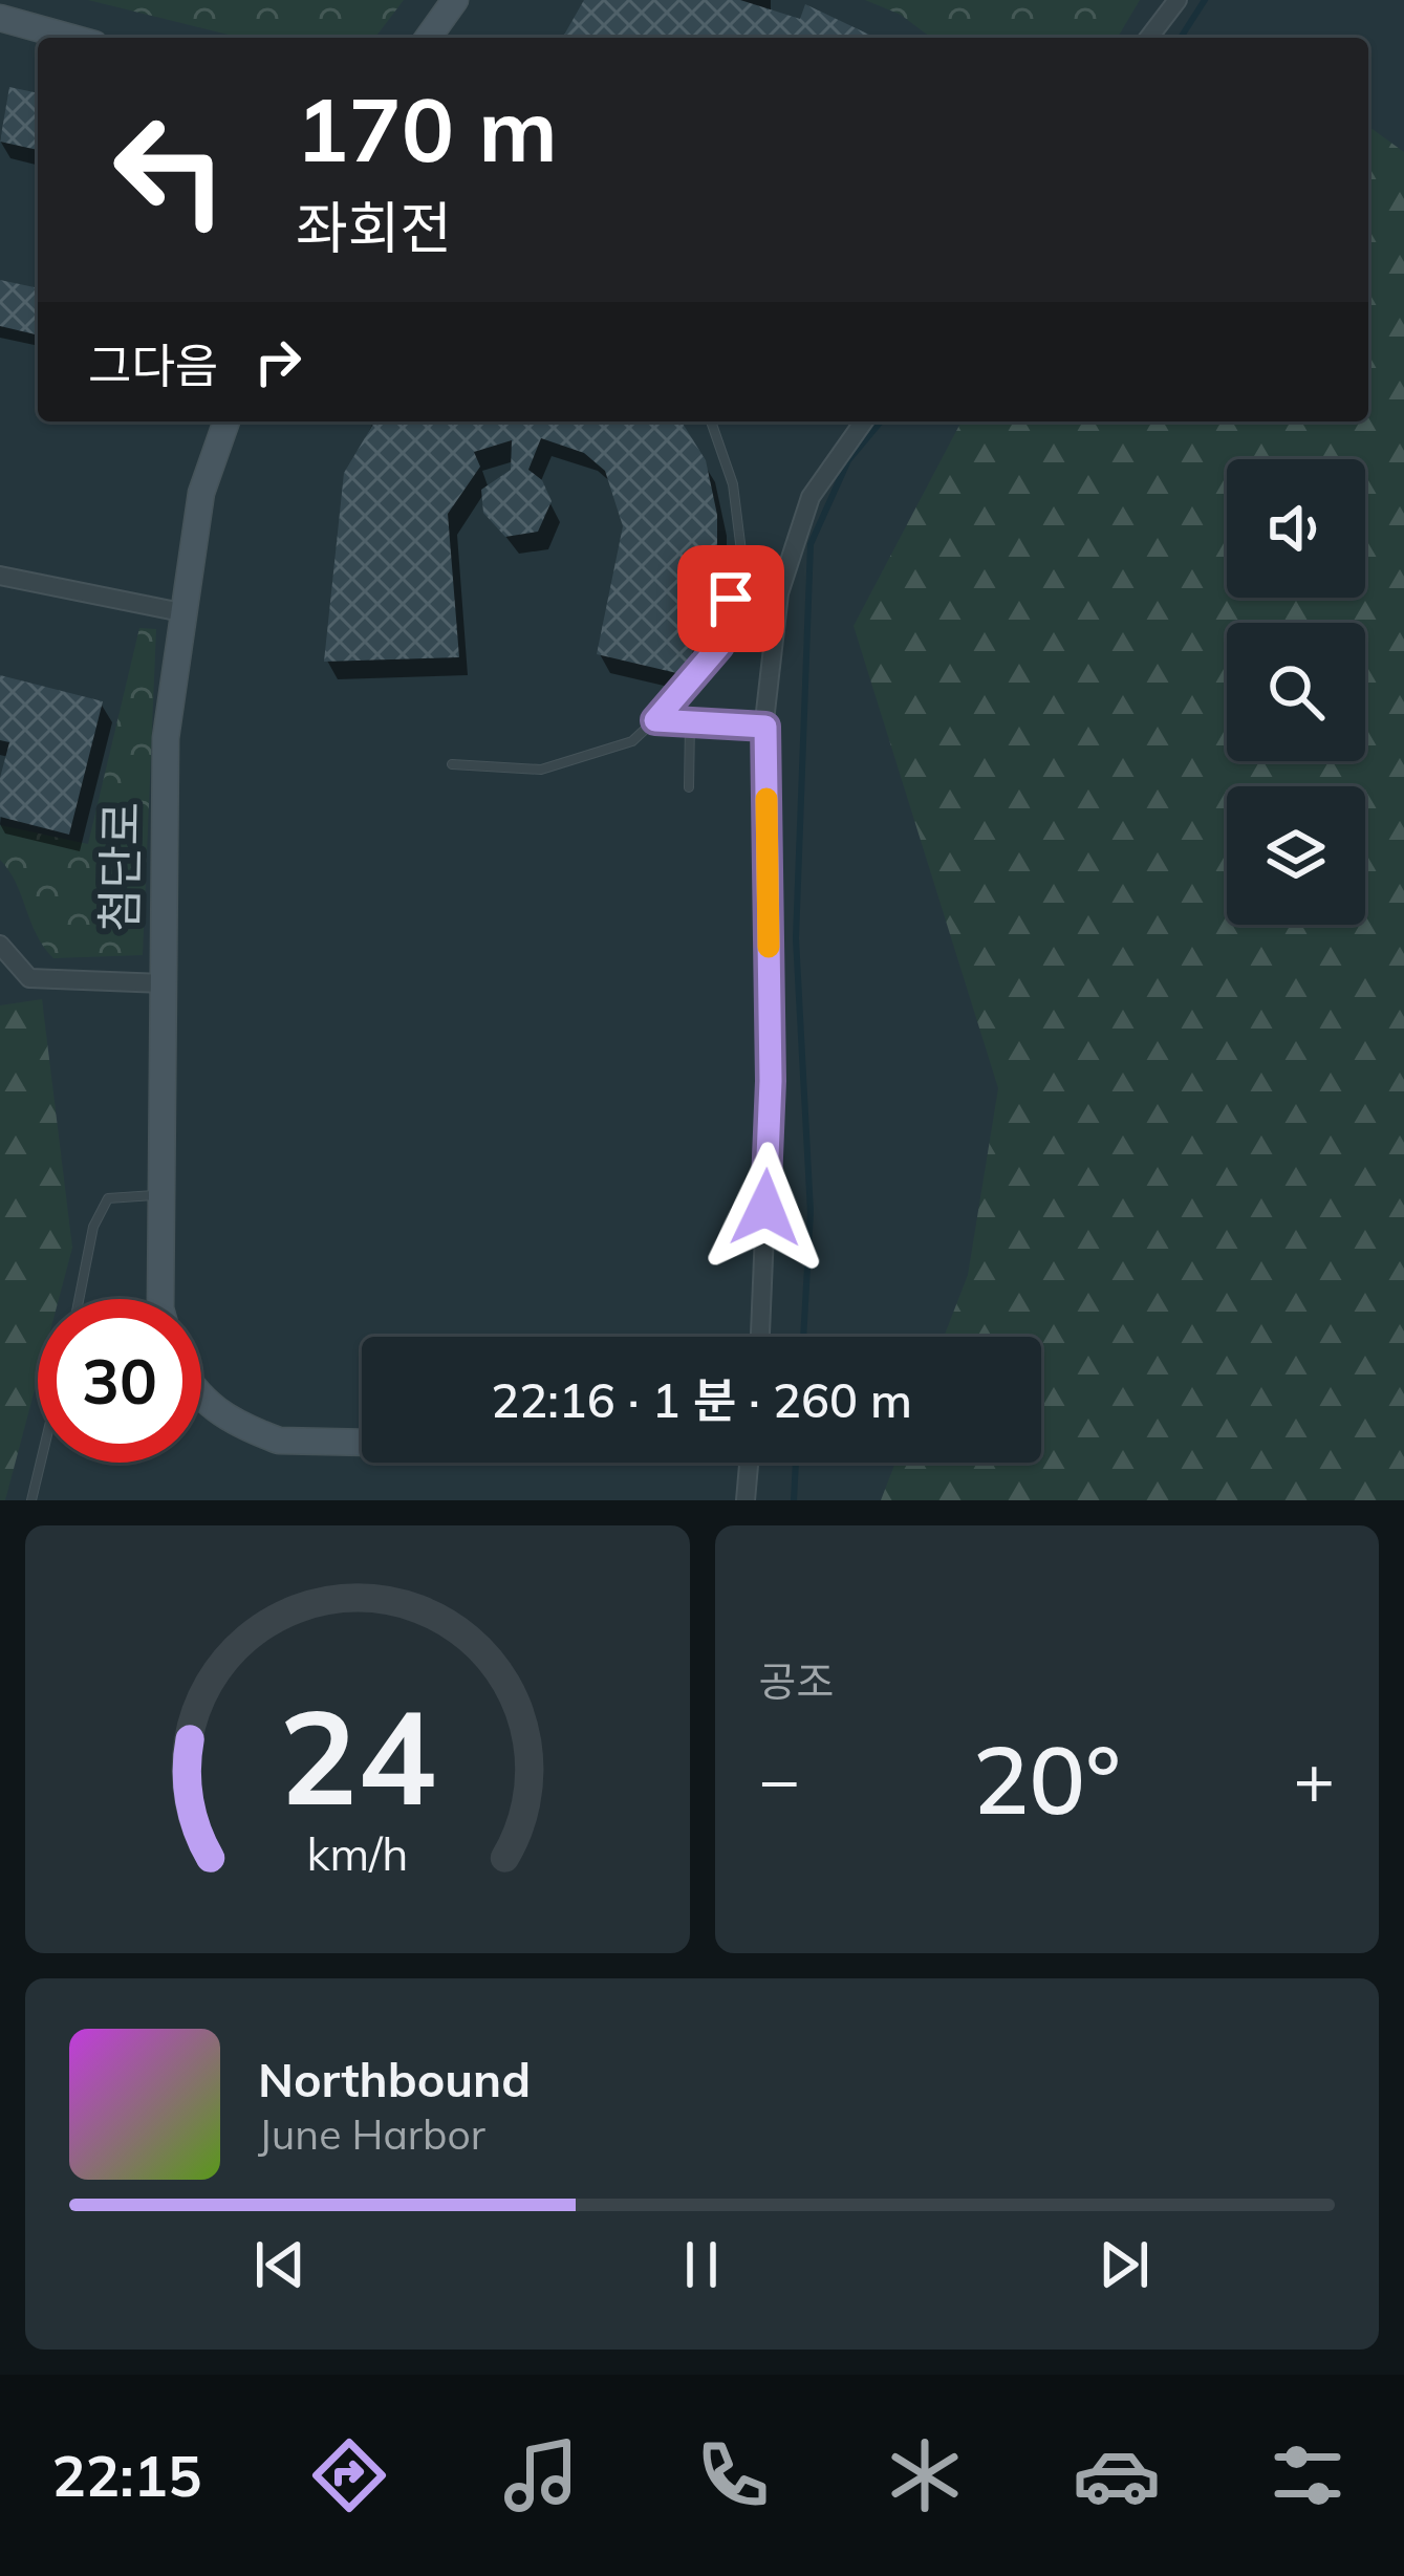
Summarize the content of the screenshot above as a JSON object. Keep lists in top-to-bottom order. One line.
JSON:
{"streets":{"street":["첨단로"]},"page":{"turn":["170 m","좌회전"],"then":"그다음","limit":"30","trip":"22:16 · 1 분 · 260 m","tile":"공조","heat":["−","20°","+"],"song":["Northbound","June Harbor"],"tabs":"22:15","gauge":["24","km/h"]}}
